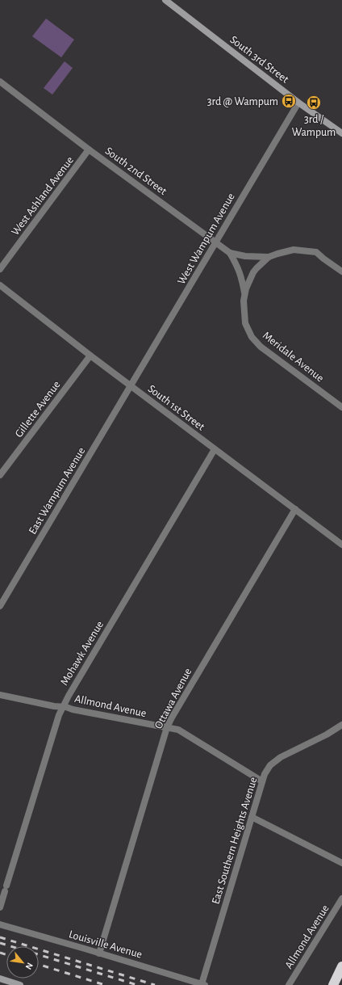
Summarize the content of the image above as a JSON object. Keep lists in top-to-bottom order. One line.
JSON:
{"streets":{"main road":["South 3rd Street"],"street":["South 2nd Street","West Ashland Avenue","West Wampum Avenue","Meridale Avenue","South 1st Street","Gillette Avenue","East Wampum Avenue","Mohawk Avenue","Ottawa Avenue","Allmond Avenue","East Southern Heights Avenue","Louisville Avenue"]},"crossings":[["South 3rd Street","West Wampum Avenue"],["South 2nd Street","West Ashland Avenue"],["South 2nd Street","West Wampum Avenue"],["South 2nd Street","Meridale Avenue"],["West Wampum Avenue","South 1st Street"],["West Wampum Avenue","East Wampum Avenue"],["South 1st Street","Gillette Avenue"],["South 1st Street","East Wampum Avenue"],["South 1st Street","Mohawk Avenue"],["South 1st Street","Ottawa Avenue"],["Mohawk Avenue","Allmond Avenue"],["Ottawa Avenue","Allmond Avenue"],["Ottawa Avenue","Louisville Avenue"],["Allmond Avenue","East Southern Heights Avenue"],["East Southern Heights Avenue","Louisville Avenue"]],"places":{"bus stop":["3rd @ Wampum","3rd / Wampum"]},"north":"bottom right"}
